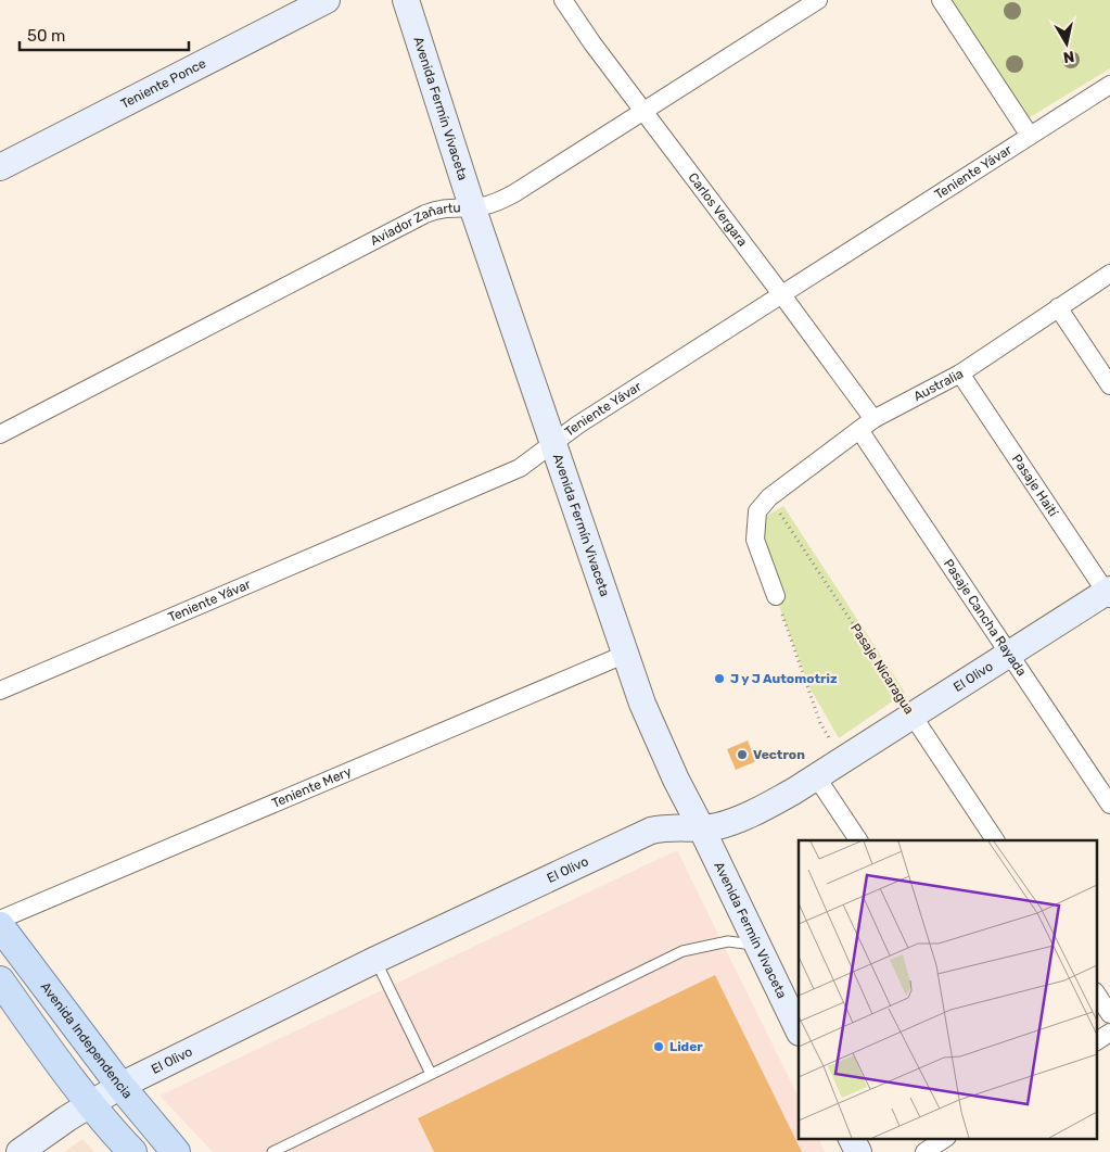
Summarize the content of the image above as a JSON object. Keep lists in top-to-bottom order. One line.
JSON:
{"streets":{"main road":["Avenida Independencia"],"street":["Teniente Ponce","Avenida Fermín Vivaceta","Teniente Yávar","Carlos Vergara","Aviador Zañartu","Australia","Pasaje Haití","Pasaje Cancha Rayada","Pasaje Nicaragua","El Olivo","Teniente Mery"]},"crossings":[["Avenida Fermín Vivaceta","Teniente Yávar"],["Avenida Fermín Vivaceta","Aviador Zañartu"],["Avenida Fermín Vivaceta","El Olivo"],["Avenida Fermín Vivaceta","Teniente Mery"],["Teniente Yávar","Carlos Vergara"],["Carlos Vergara","Aviador Zañartu"],["Carlos Vergara","Australia"],["Carlos Vergara","Pasaje Cancha Rayada"],["Australia","Pasaje Haití"],["Australia","Pasaje Cancha Rayada"],["Australia","Pasaje Nicaragua"],["Pasaje Haití","El Olivo"],["Pasaje Cancha Rayada","El Olivo"],["Pasaje Nicaragua","El Olivo"],["El Olivo","Avenida Independencia"]],"places":["J y J Automotriz","Vectron","Lider"],"scale_bar":"50 m","north":"bottom"}
